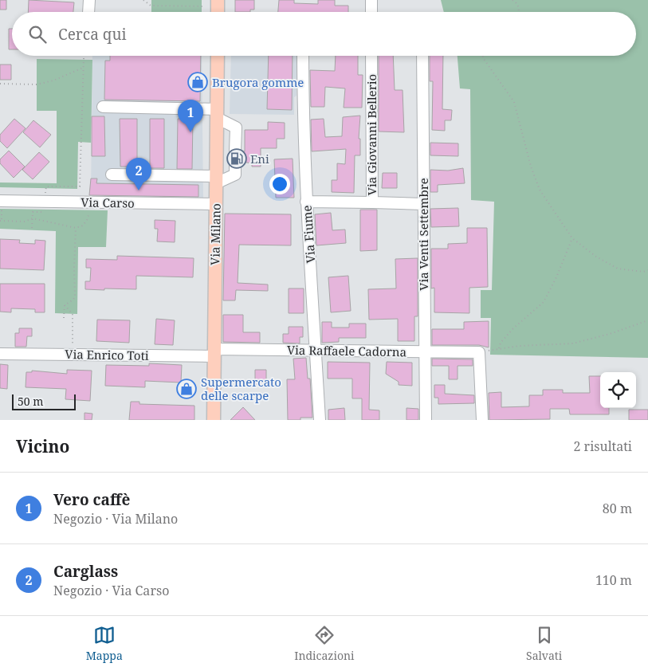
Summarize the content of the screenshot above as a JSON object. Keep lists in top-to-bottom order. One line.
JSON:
{"streets":{"main road":["Via Milano"],"street":["Via Giovanni Bellerio","Via Carso","Via Fiume","Via Venti Settembre","Via Raffaele Cadorna","Via Enrico Toti"]},"crossings":[["Via Giovanni Bellerio","Via Fiume"],["Via Carso","Via Milano"],["Via Milano","Via Raffaele Cadorna"],["Via Milano","Via Enrico Toti"],["Via Fiume","Via Raffaele Cadorna"],["Via Venti Settembre","Via Raffaele Cadorna"],["Via Raffaele Cadorna","Via Enrico Toti"]],"places":{"shop":["Brugora gomme","Supermercato delle scarpe"],"fuel station":["Eni"]},"scale_bar":"50 m","page":{"search":"Cerca qui","pins":["1","2"],"scale":"50 m","heading":["Vicino","2 risultati"],"list":[{"mark":"1","name":"Vero caffè","note":"Negozio · Via Milano","value":"80 m"},{"mark":"2","name":"Carglass","note":"Negozio · Via Carso","value":"110 m"}],"nav":["Mappa","Indicazioni","Salvati"]}}
